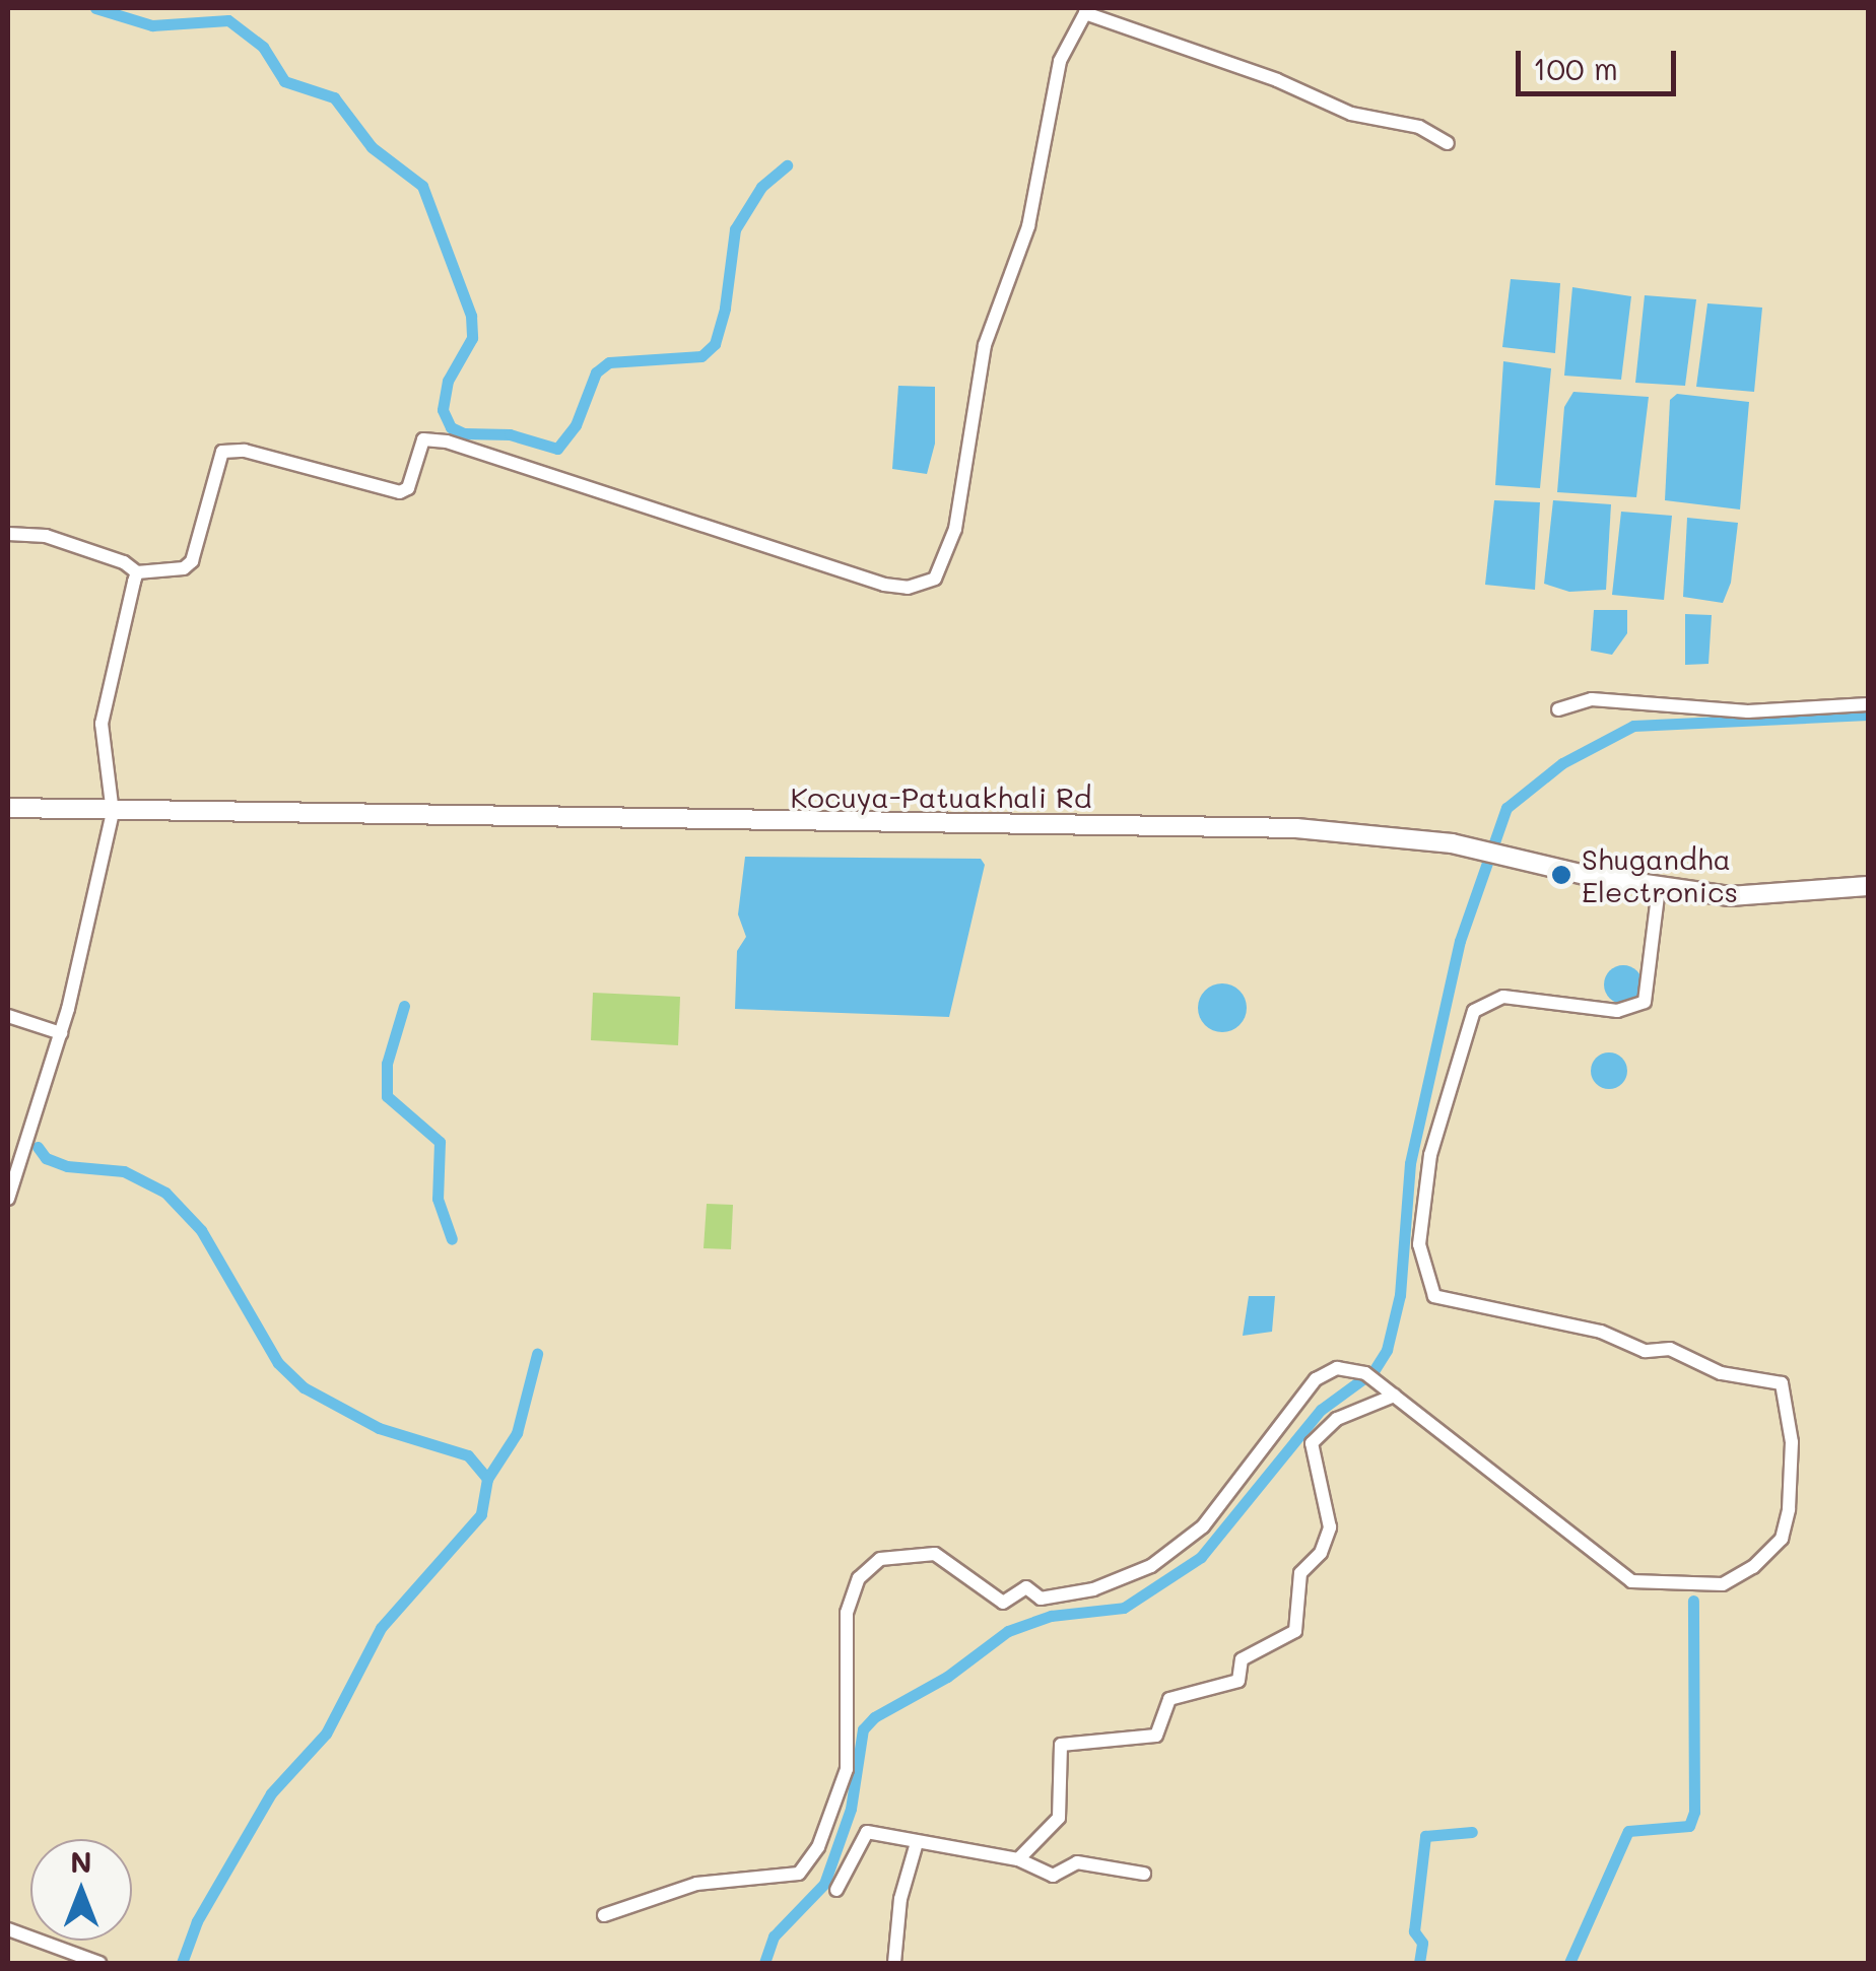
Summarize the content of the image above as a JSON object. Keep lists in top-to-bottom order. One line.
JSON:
{"streets":{"main road":["Kocuya-Patuakhali Rd"]},"places":["Shugandha Electronics"],"scale_bar":"100 m","north":"top"}
